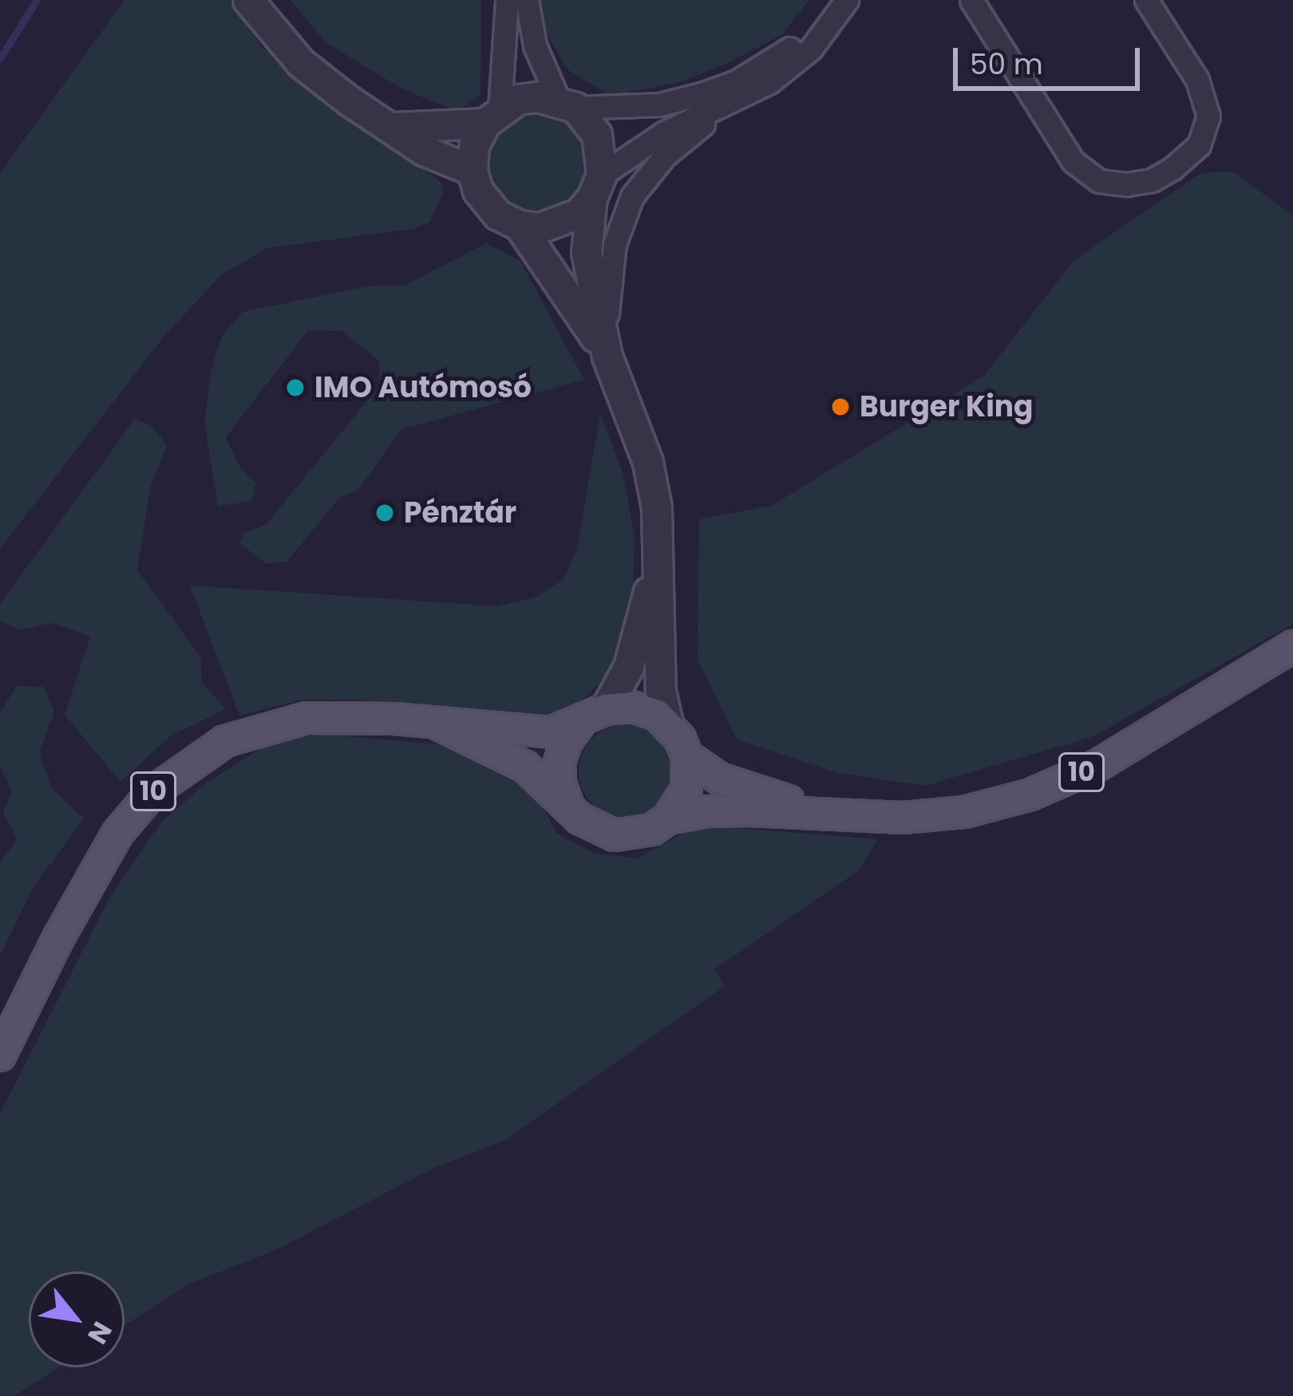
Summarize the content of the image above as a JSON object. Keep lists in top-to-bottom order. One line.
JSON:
{"streets":{"main road":["10"]},"places":["IMO Autómosó","Burger King","Pénztár"],"scale_bar":"50 m","north":"bottom right"}
